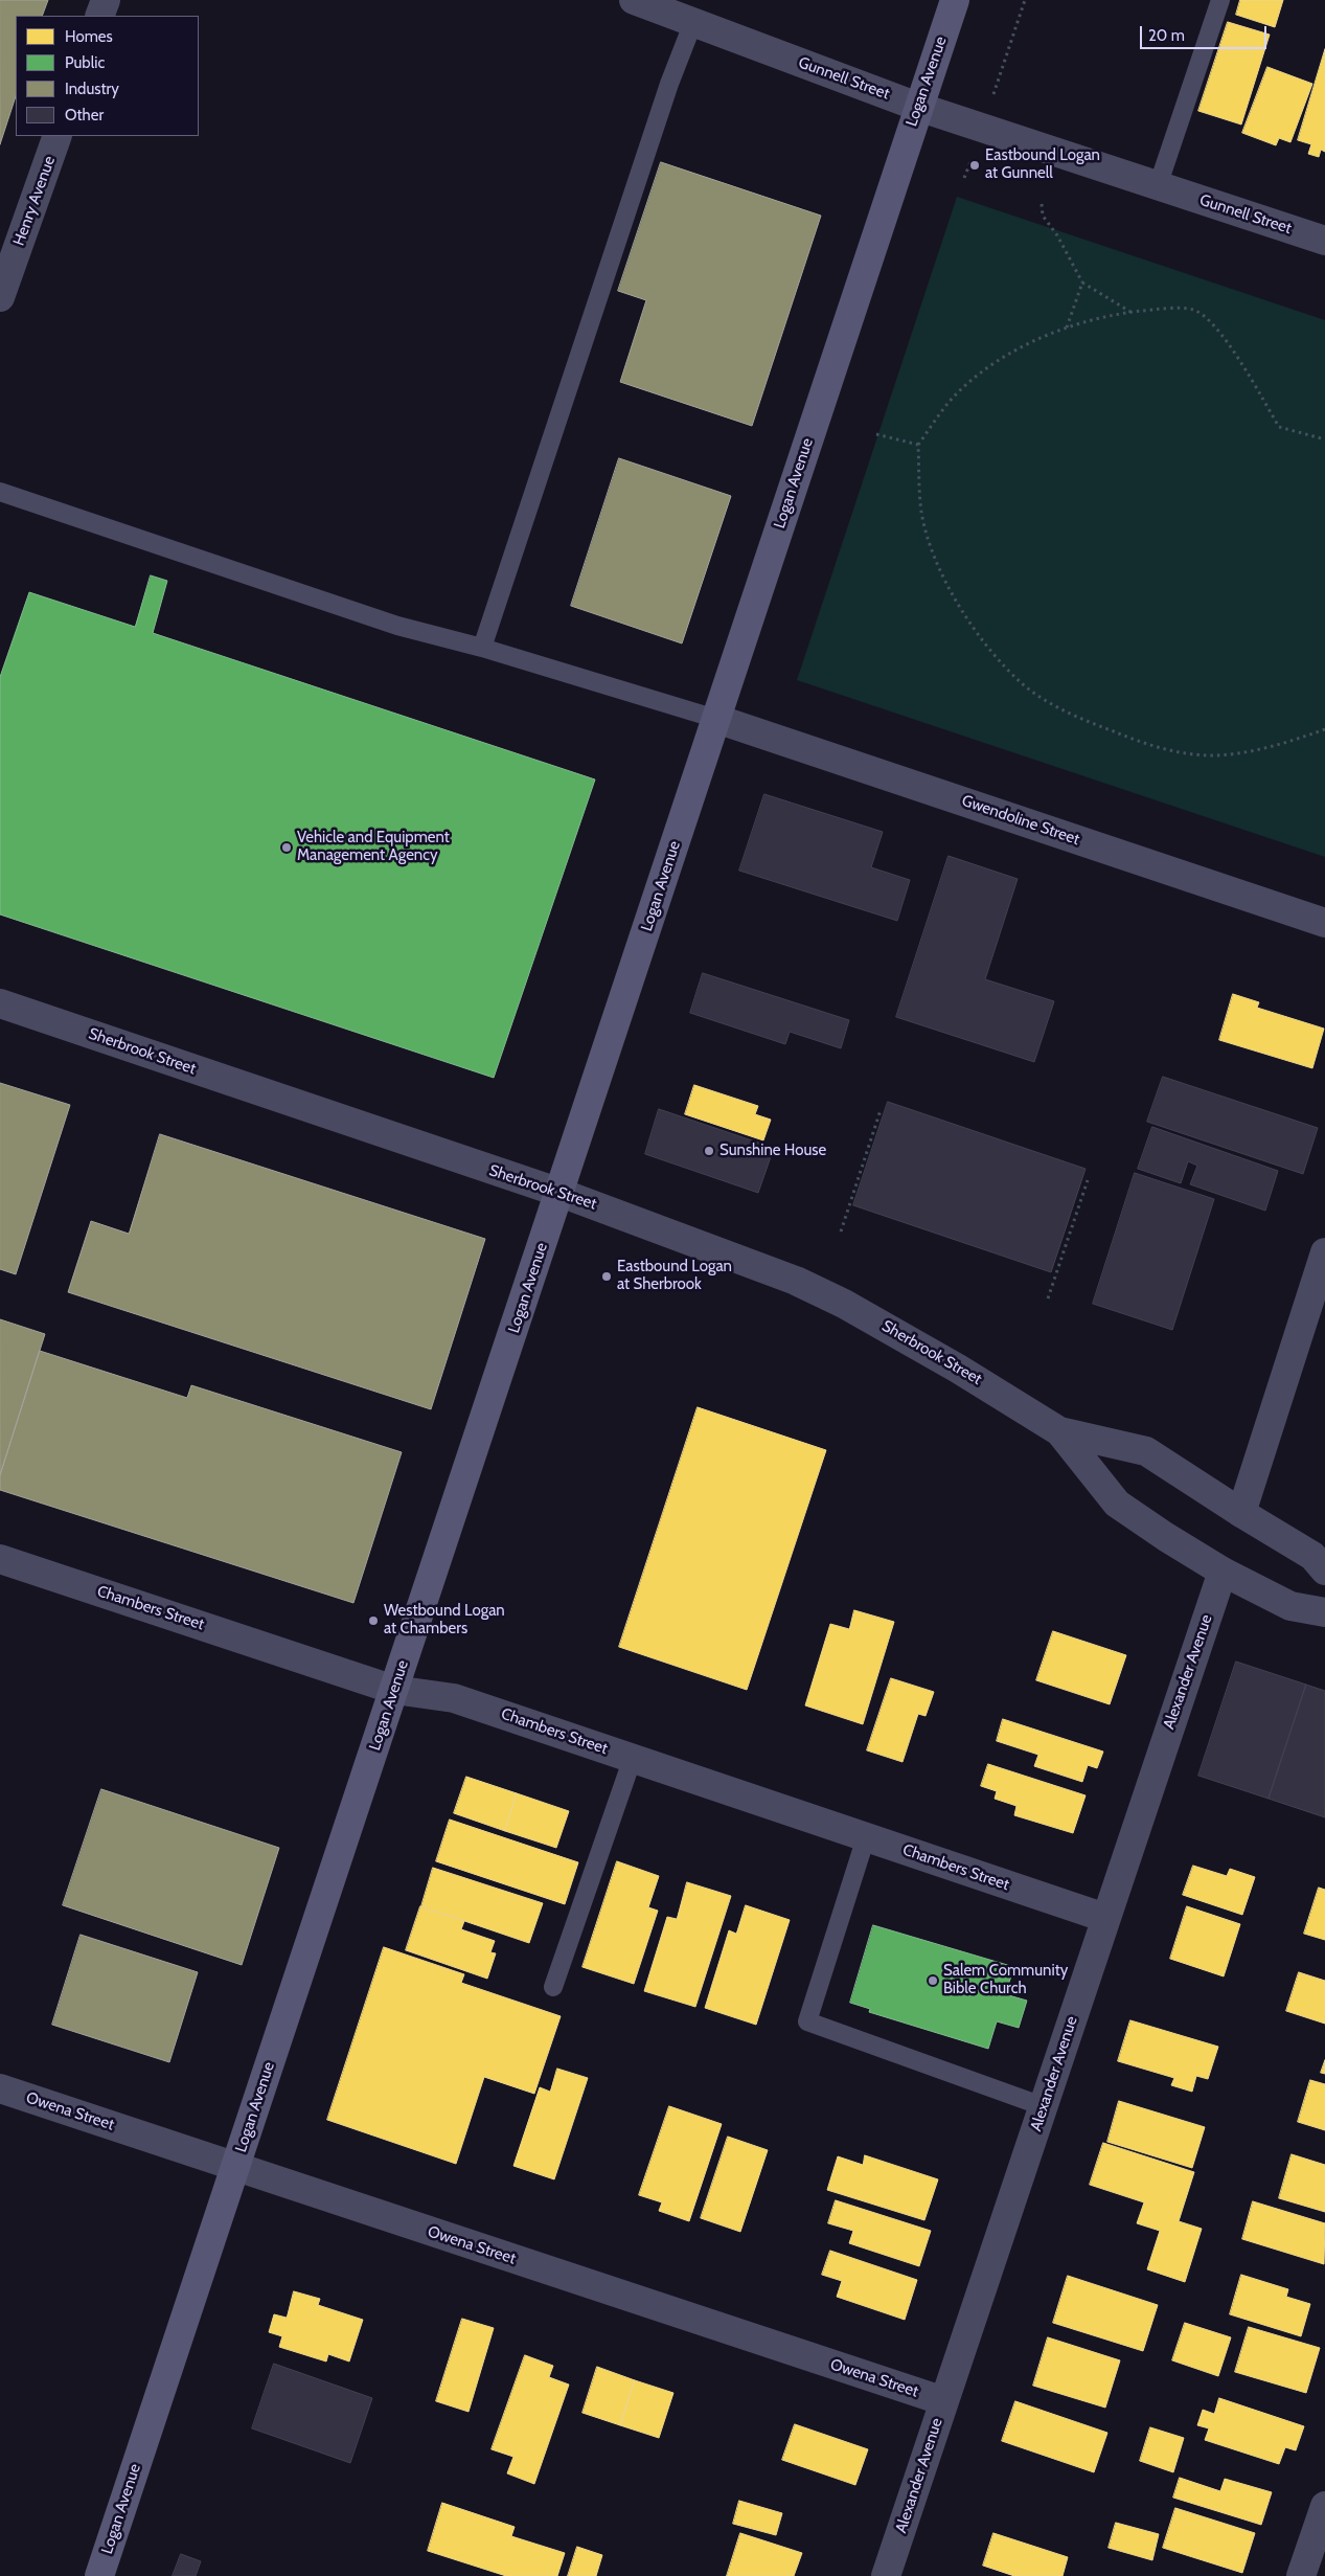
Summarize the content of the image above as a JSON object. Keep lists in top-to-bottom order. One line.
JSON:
{"streets":{"main road":["Logan Avenue"],"street":["Gunnell Street","Henry Avenue","Gwendoline Street","Sherbrook Street","Chambers Street","Alexander Avenue","Owena Street"]},"crossings":[["Gunnell Street","Logan Avenue"],["Logan Avenue","Gwendoline Street"],["Logan Avenue","Sherbrook Street"],["Logan Avenue","Chambers Street"],["Logan Avenue","Owena Street"],["Sherbrook Street","Alexander Avenue"],["Chambers Street","Alexander Avenue"],["Alexander Avenue","Owena Street"]],"places":["Eastbound Logan at Gunnell","Vehicle and Equipment Management Agency","Sunshine House","Eastbound Logan at Sherbrook","Westbound Logan at Chambers","Salem Community Bible Church"],"legend":["Homes","Public","Industry","Other"],"scale_bar":"20 m"}
